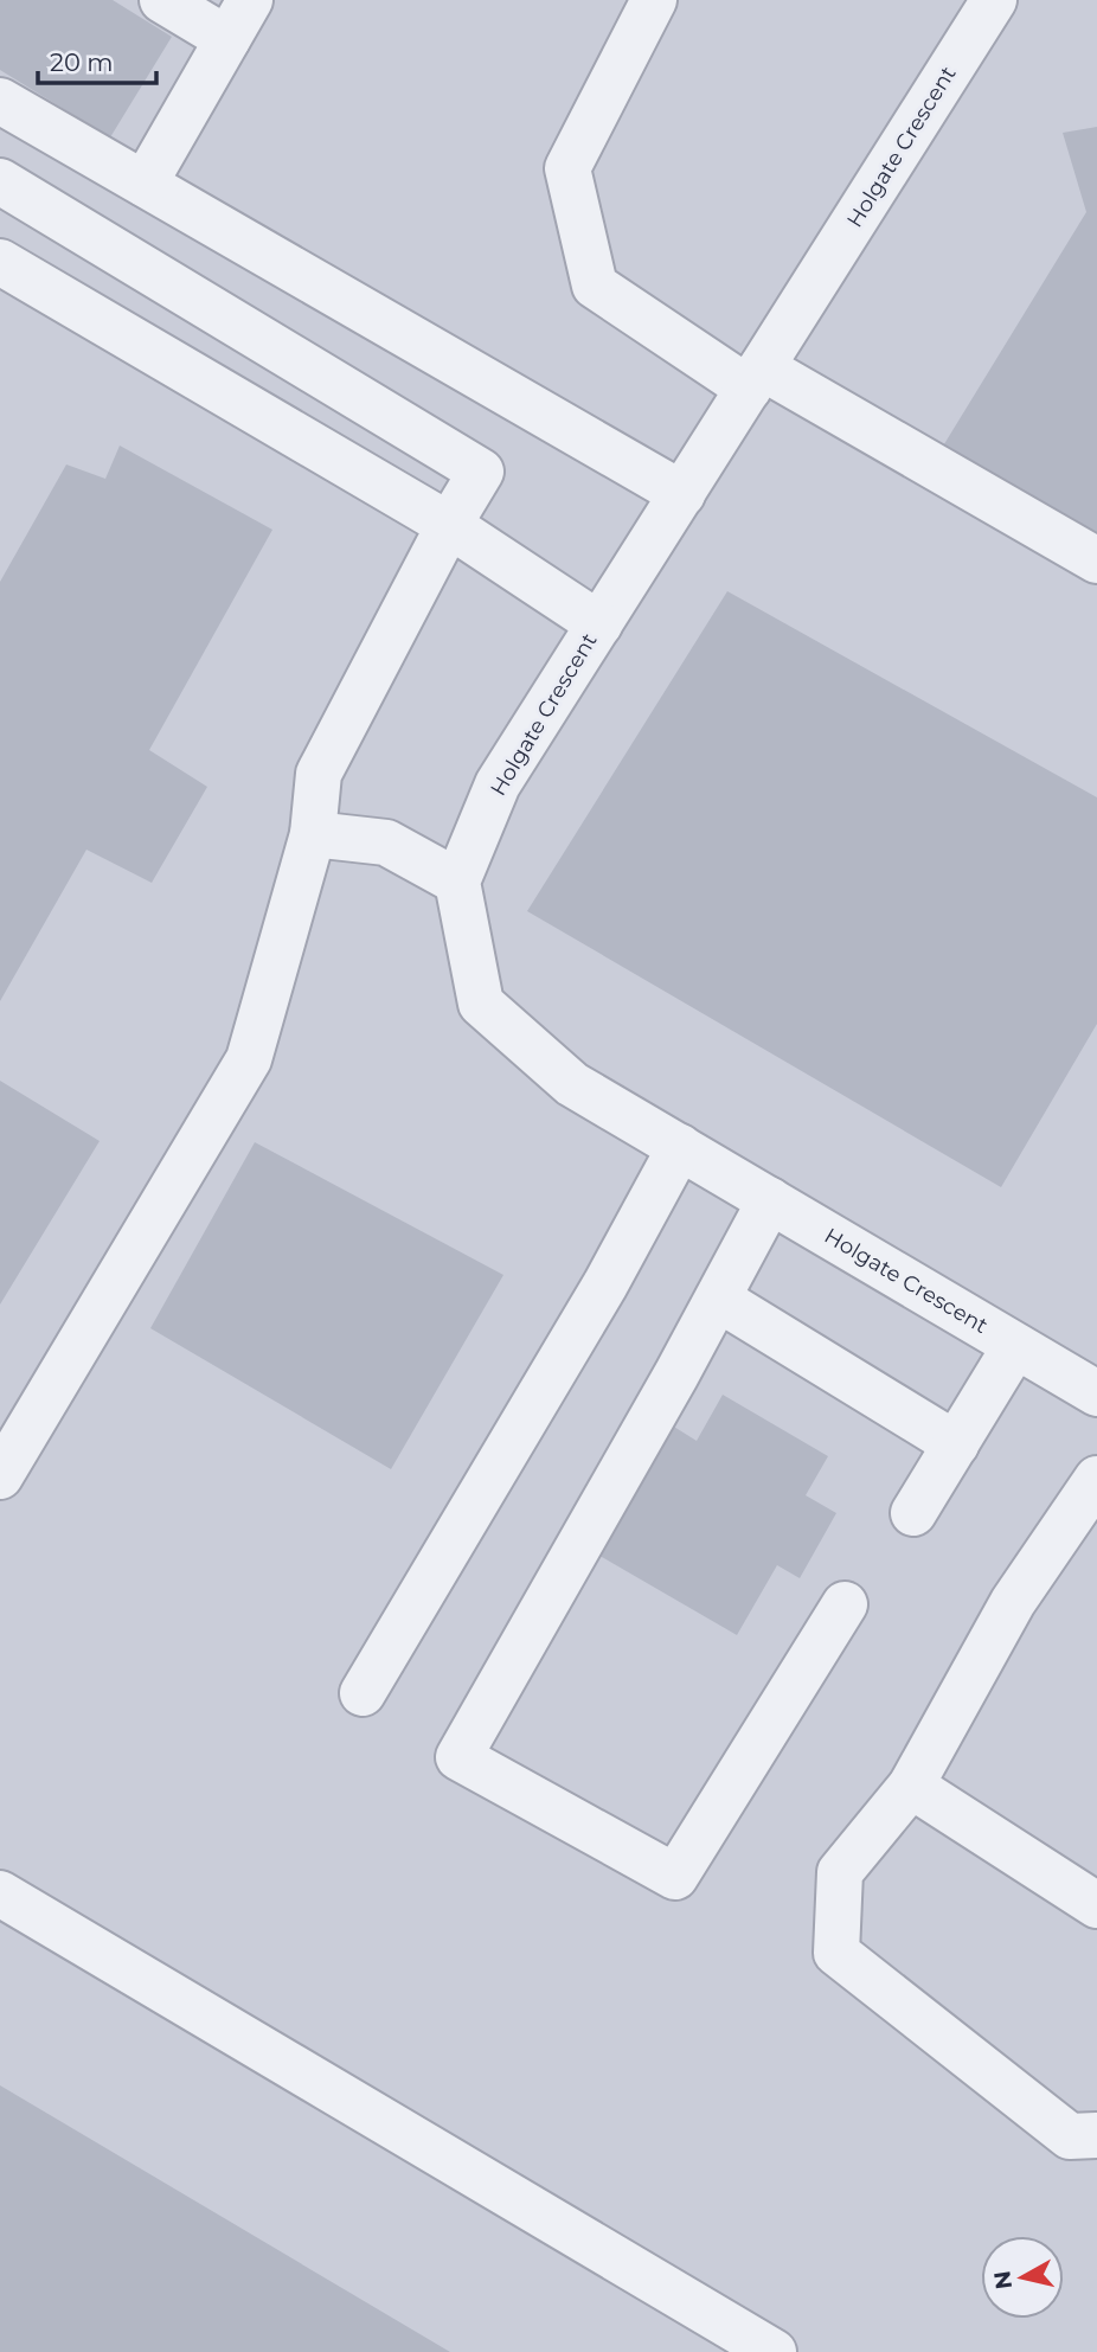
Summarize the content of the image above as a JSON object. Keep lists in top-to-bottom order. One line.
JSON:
{"streets":{"street":["Holgate Crescent"]},"scale_bar":"20 m","north":"left"}
